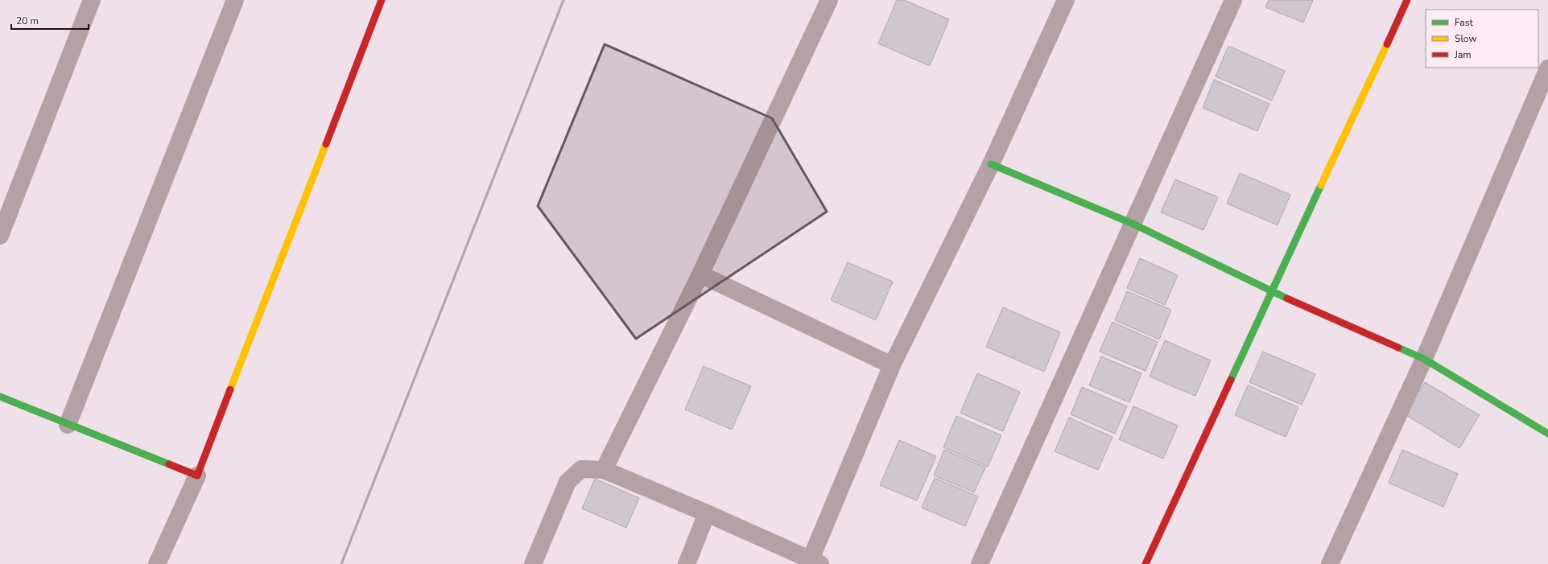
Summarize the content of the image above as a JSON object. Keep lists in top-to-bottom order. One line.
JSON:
{"legend":["Fast","Slow","Jam"],"scale_bar":"20 m"}
